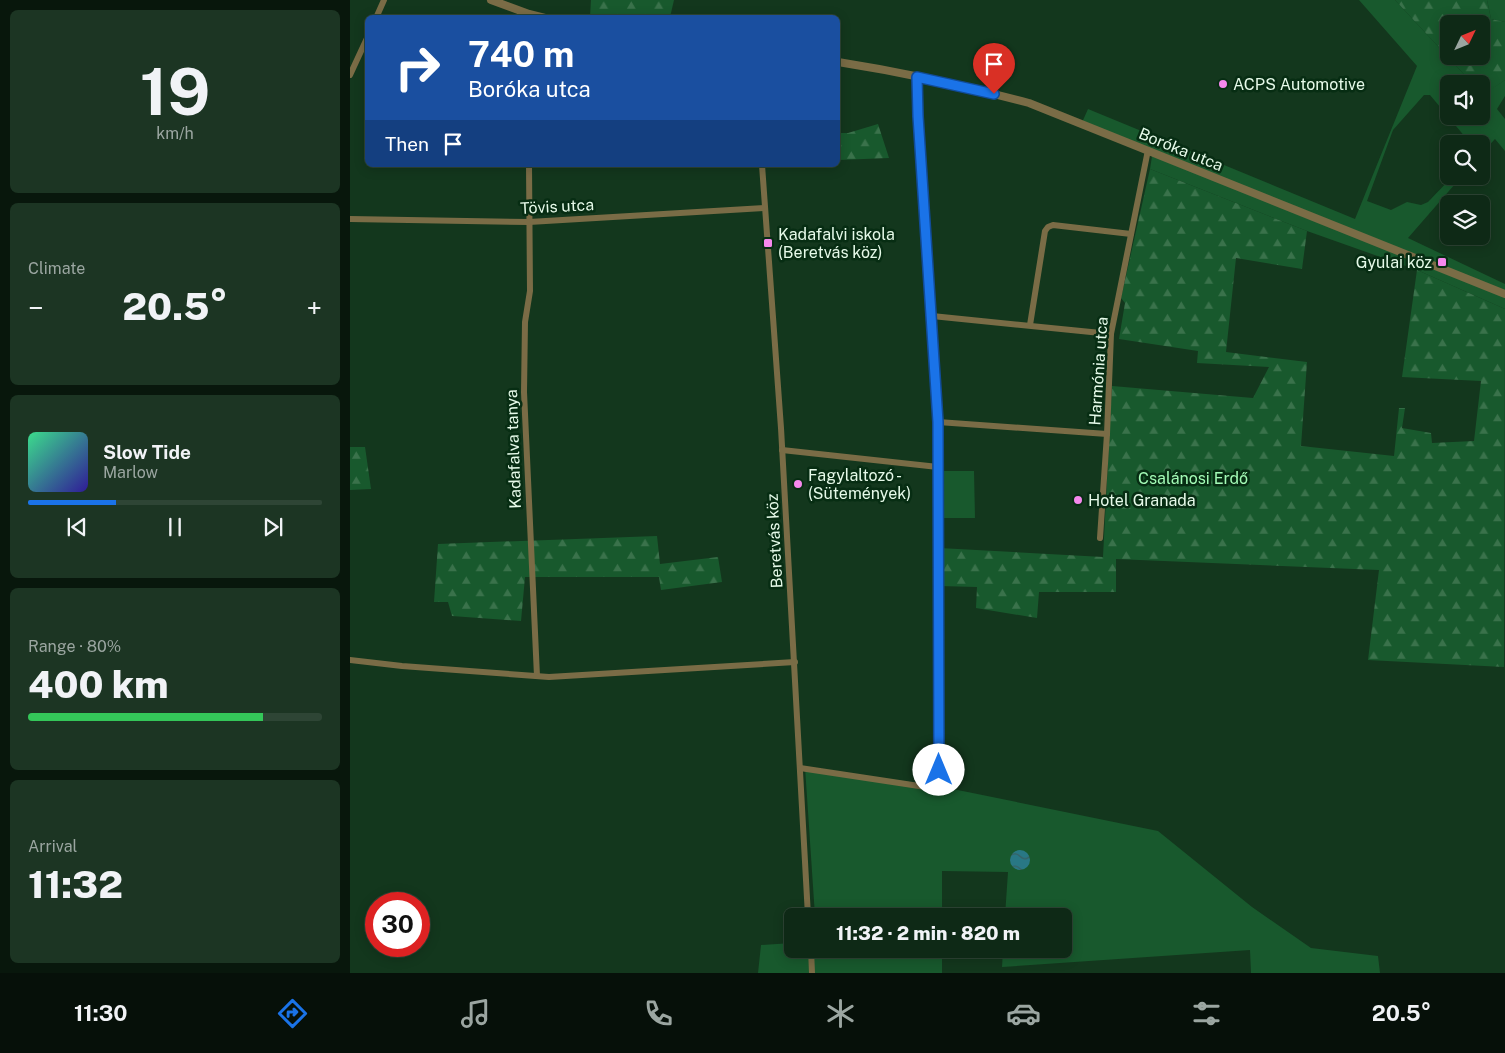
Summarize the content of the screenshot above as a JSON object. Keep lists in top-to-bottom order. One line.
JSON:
{"streets":{"street":["Boróka utca","Tövis utca","Harmónia utca","Kadafalva tanya","Beretvás köz"]},"crossings":[["Boróka utca","Harmónia utca"],["Tövis utca","Kadafalva tanya"],["Tövis utca","Beretvás köz"]],"parks":["Csalánosi Erdő"],"places":{"other":["ACPS Automotive","Fagylaltozó - (Sütemények)","Hotel Granada"],"transit":["Kadafalvi iskola (Beretvás köz)","Gyulai köz"]},"north":"top right","page":{"tile":[["19","km/h"],"Climate",["Range · 80%","400 km"],["Arrival","11:32"]],"turn":["740 m","Boróka utca"],"then":"Then","heat":["−","20.5°","+"],"song":["Slow Tide","Marlow"],"limit":"30","trip":"11:32 · 2 min · 820 m","tabs":["11:30","20.5°"]}}
